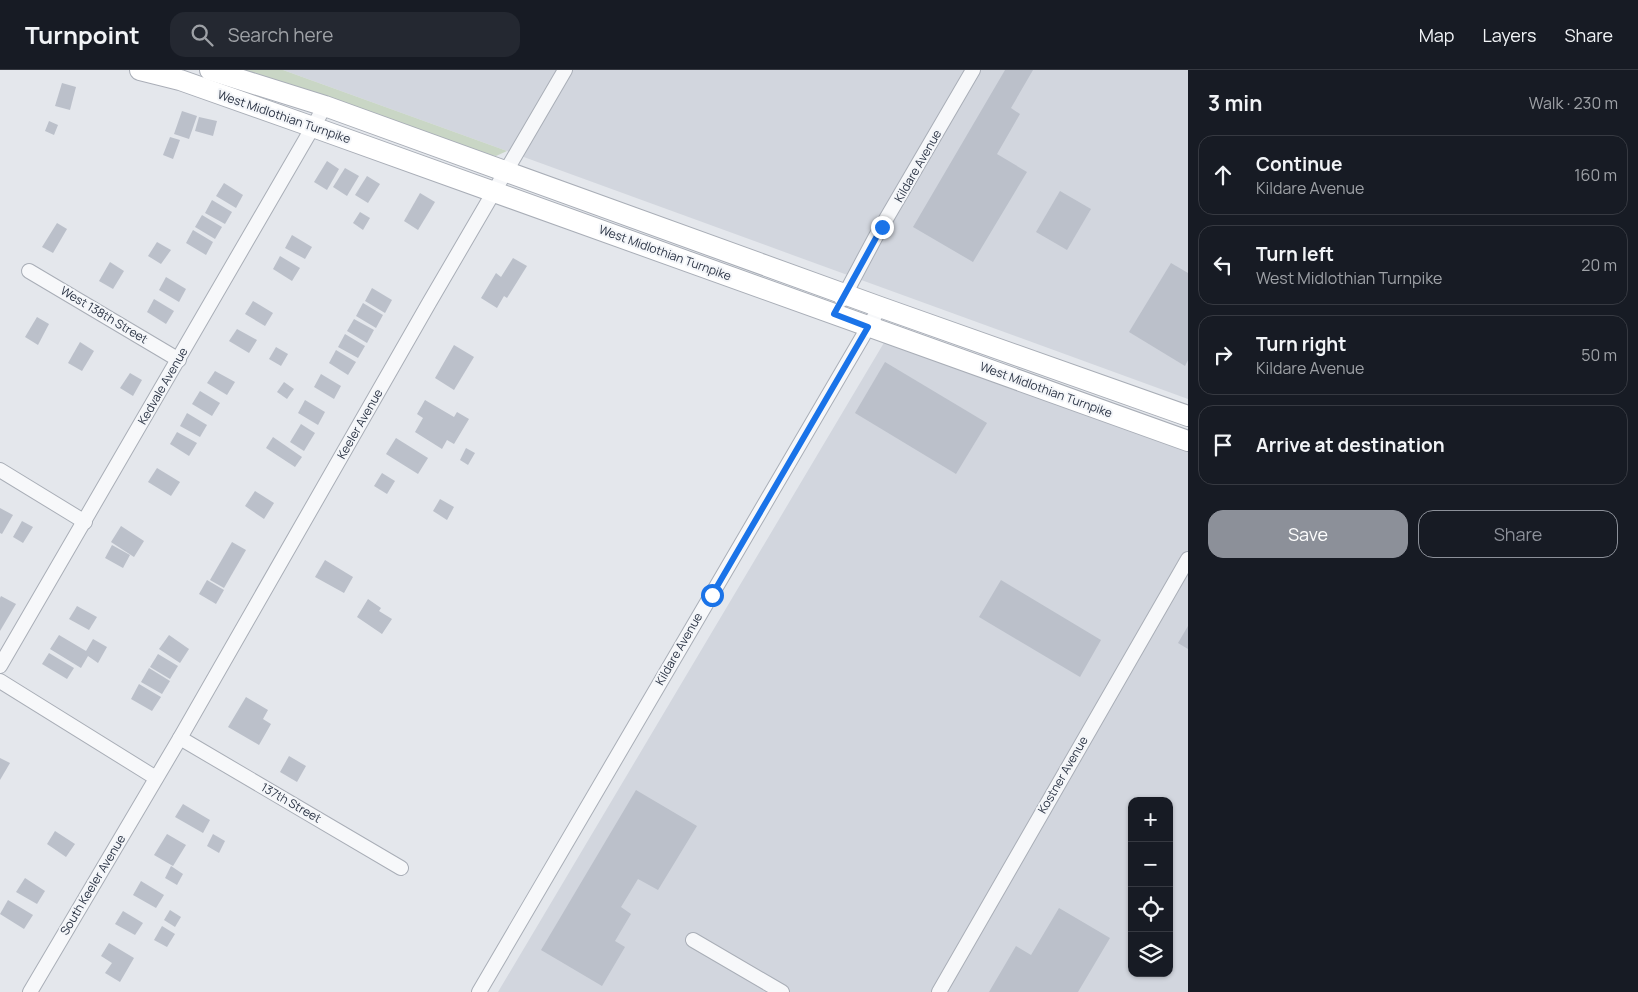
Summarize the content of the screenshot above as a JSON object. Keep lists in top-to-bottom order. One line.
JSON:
{"streets":{"main road":["West Midlothian Turnpike"],"street":["Kildare Avenue","West 138th Street","Kedvale Avenue","Keeler Avenue","Kostner Avenue","137th Street","South Keeler Avenue"]},"crossings":[["West Midlothian Turnpike","Kildare Avenue"],["West Midlothian Turnpike","Kedvale Avenue"],["West Midlothian Turnpike","Keeler Avenue"],["West 138th Street","Kedvale Avenue"],["Keeler Avenue","137th Street"],["Keeler Avenue","South Keeler Avenue"]],"page":{"header":"Turnpoint","search":"Search here","nav":["Map","Layers","Share"],"heading":["3 min","Walk · 230 m"],"list":[["Continue","Kildare Avenue","160 m"],["Turn left","West Midlothian Turnpike","20 m"],["Turn right","Kildare Avenue","50 m"],"Arrive at destination"],"buttons":["Save","Share"],"map_buttons":["+","−"]}}
